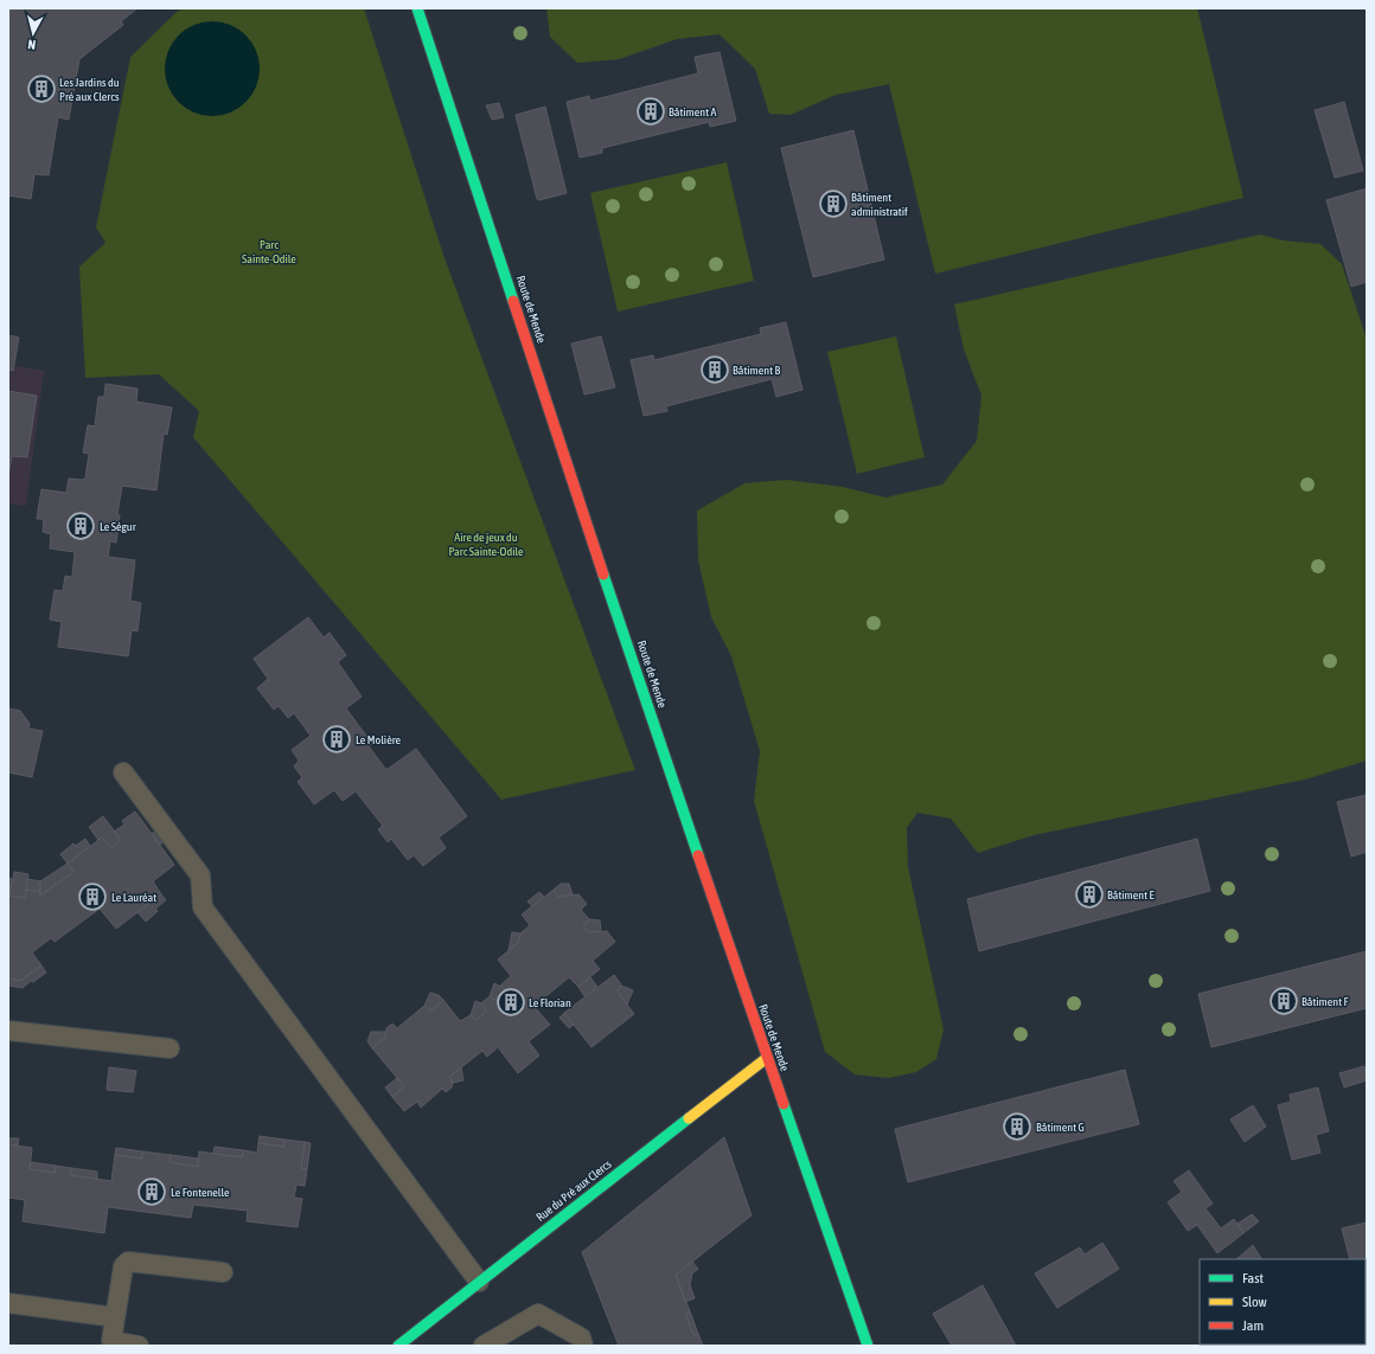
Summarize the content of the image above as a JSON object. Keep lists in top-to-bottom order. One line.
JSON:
{"streets":{"street":["Route de Mende","Rue du Pré aux Clercs"]},"crossings":[["Route de Mende","Rue du Pré aux Clercs"]],"parks":["Parc Sainte-Odile","Aire de jeux du Parc Sainte-Odile"],"places":{"building":["Les Jardins du Pré aux Clercs","Bâtiment A","Bâtiment administratif","Bâtiment B","Le Ségur","Le Molière","Bâtiment E","Le Lauréat","Bâtiment F","Le Florian","Bâtiment G","Le Fontenelle"]},"legend":["Fast","Slow","Jam"],"north":"bottom"}
